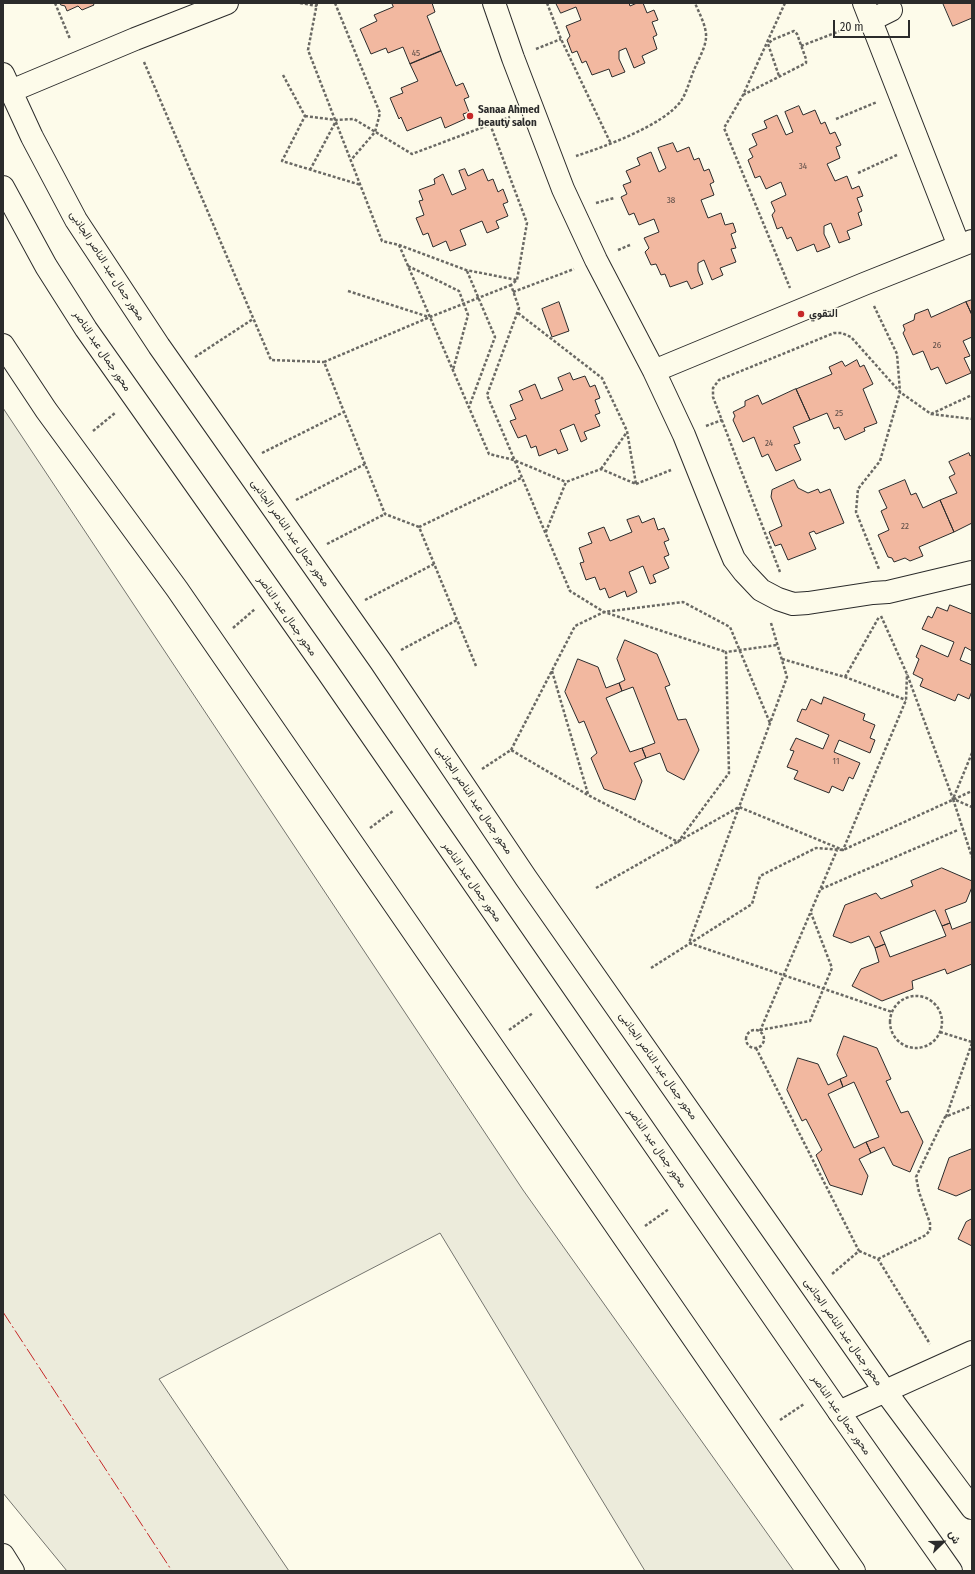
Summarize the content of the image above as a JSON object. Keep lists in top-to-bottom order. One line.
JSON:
{"streets":{"street":["محور جمال عبد الناصر الجانبى","محور جمال عبد الناصر"]},"places":["Sanaa Ahmed beauty salon","التقوي"],"house_numbers":["45","34","38","26","25","24","22","11"],"scale_bar":"20 m","north":"top right"}
